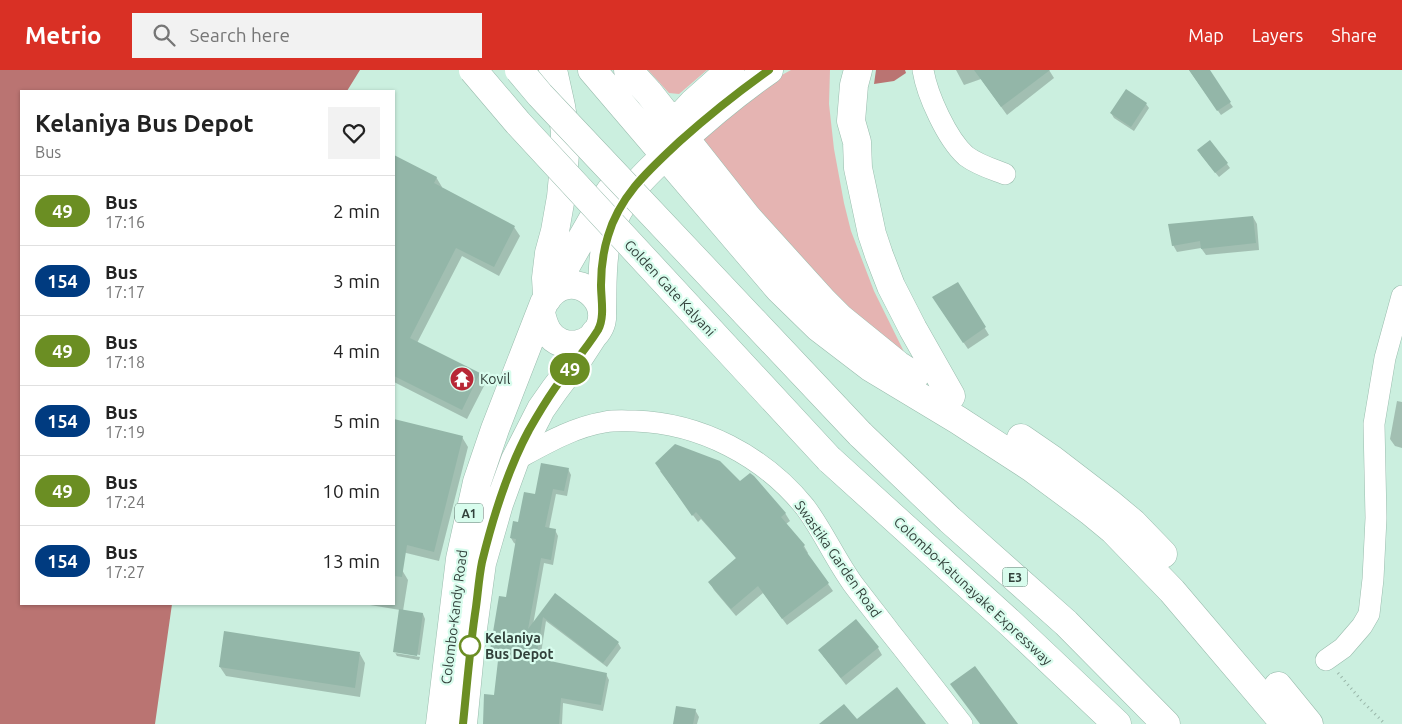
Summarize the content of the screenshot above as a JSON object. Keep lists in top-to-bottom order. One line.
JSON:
{"streets":{"highway":["Golden Gate Kalyani","A1","E3","Colombo-Katunayake Expressway","Colombo-Kandy Road"],"street":["Swastika Garden Road"]},"crossings":[["Golden Gate Kalyani","Colombo-Katunayake Expressway"],["Swastika Garden Road","Colombo-Kandy Road"]],"places":{"temple":["Kovil"],"other":["Kelaniya Bus Depot"]},"lines":["bus line 49"],"page":{"header":"Metrio","search":"Search here","nav":["Map","Layers","Share"],"on_map":"49","heading":["Kelaniya Bus Depot","Bus"],"list":[{"mark":"49","name":"Bus","note":"17:16","value":"2 min"},{"mark":"154","name":"Bus","note":"17:17","value":"3 min"},{"mark":"49","name":"Bus","note":"17:18","value":"4 min"},{"mark":"154","name":"Bus","note":"17:19","value":"5 min"},{"mark":"49","name":"Bus","note":"17:24","value":"10 min"},{"mark":"154","name":"Bus","note":"17:27","value":"13 min"}]}}
